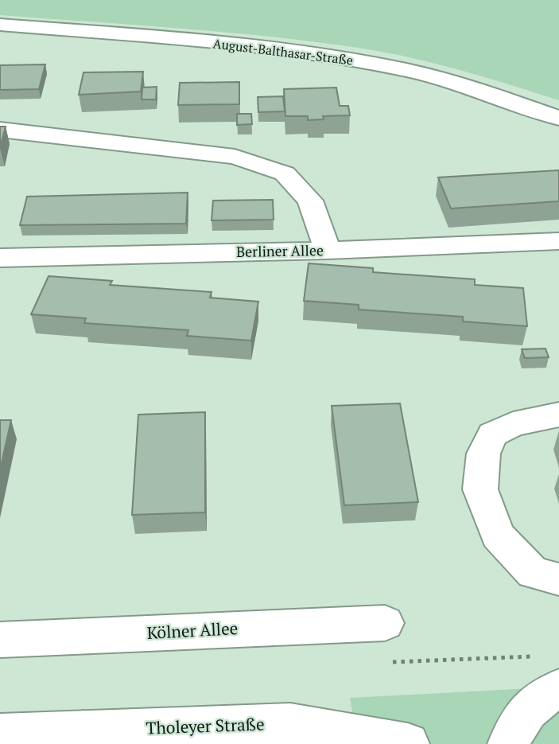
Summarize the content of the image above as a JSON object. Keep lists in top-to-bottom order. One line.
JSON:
{"streets":{"street":["August-Balthasar-Straße","Berliner Allee","Kölner Allee","Tholeyer Straße"]}}
